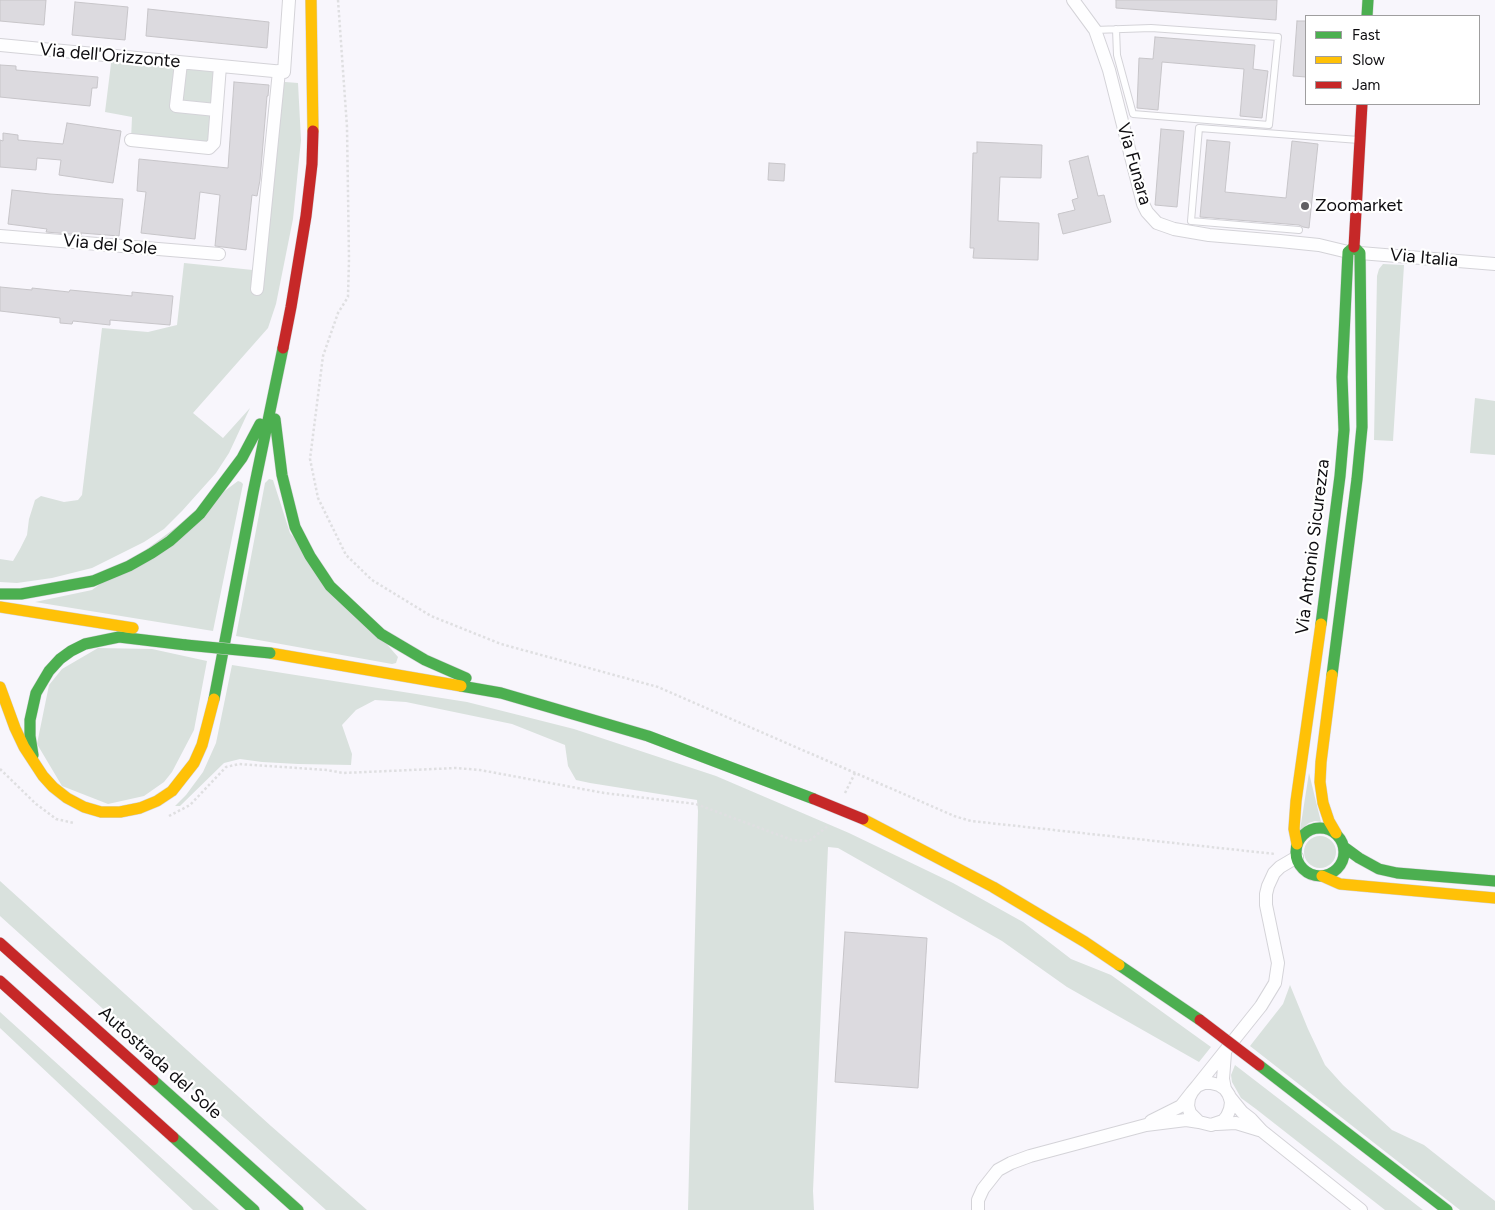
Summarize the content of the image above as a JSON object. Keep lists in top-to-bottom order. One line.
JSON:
{"streets":{"main road":["Via Antonio Sicurezza","Autostrada del Sole"],"street":["Via dell'Orizzonte","Via Funara","Via del Sole","Via Italia"]},"crossings":[["Via Funara","Via Italia"],["Via Funara","Via Antonio Sicurezza"],["Via Italia","Via Antonio Sicurezza"]],"places":["Zoomarket"],"legend":["Fast","Slow","Jam"]}
